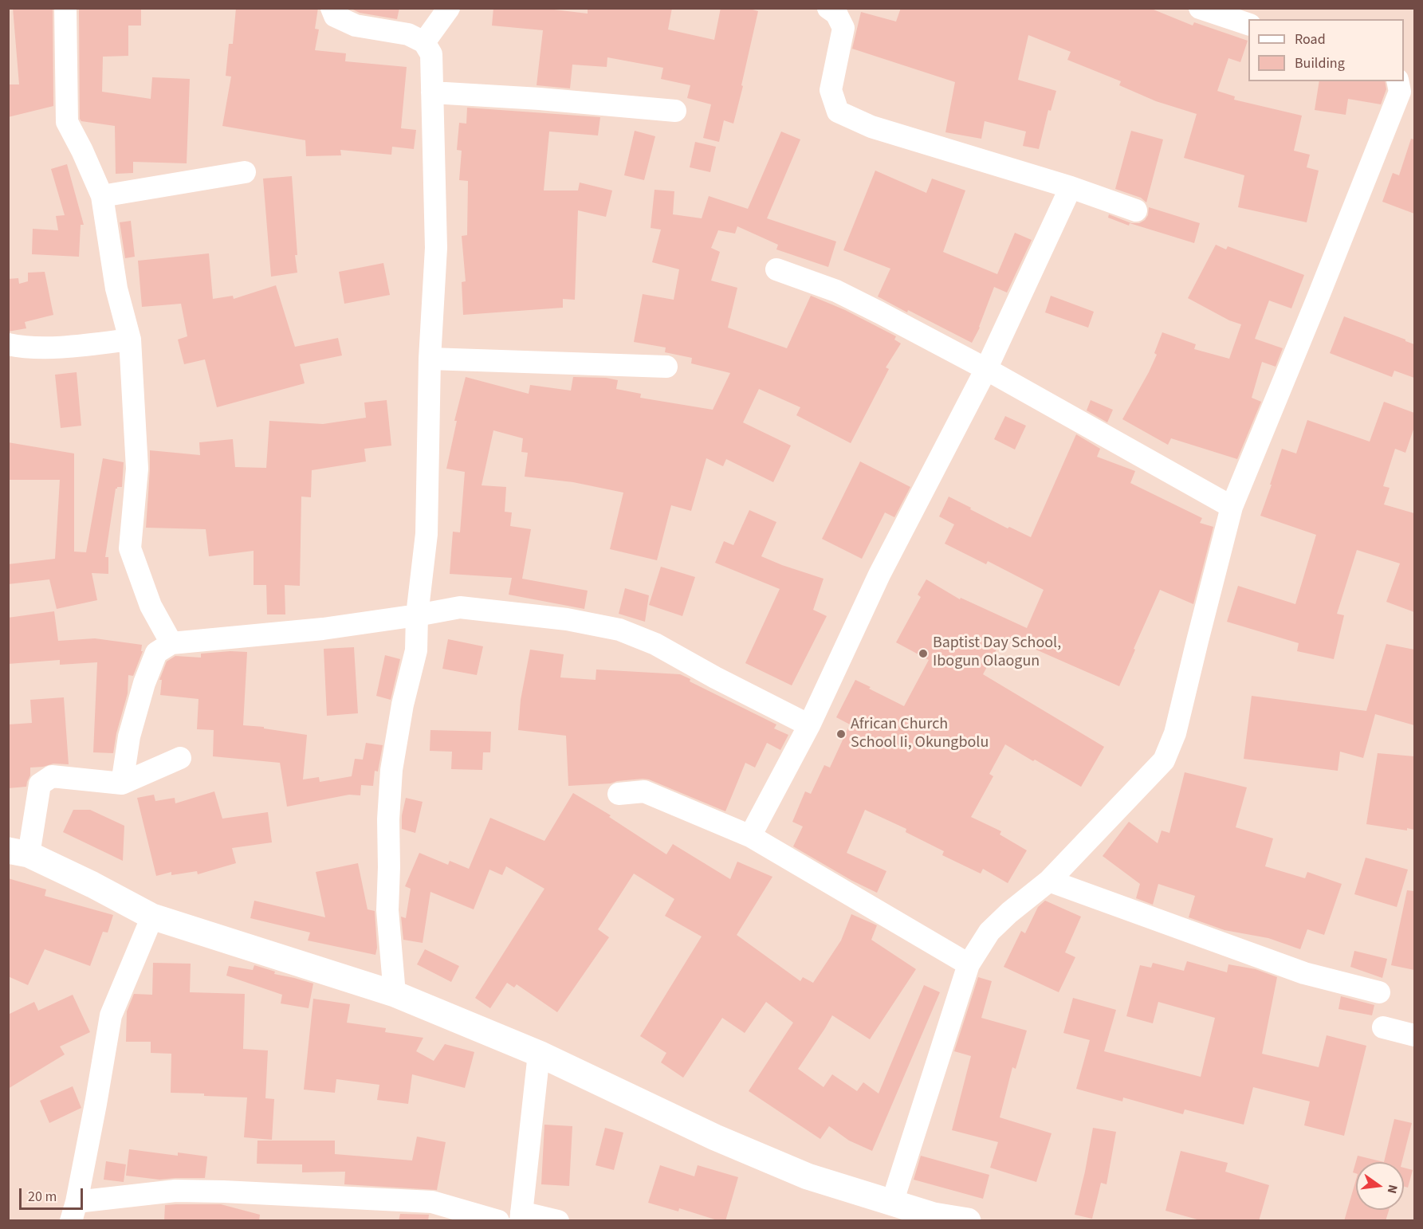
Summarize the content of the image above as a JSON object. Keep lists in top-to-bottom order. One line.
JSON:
{"places":["Baptist Day School, Ibogun Olaogun","African Church School Ii, Okungbolu"],"legend":["Road","Building"],"scale_bar":"20 m","north":"right"}
